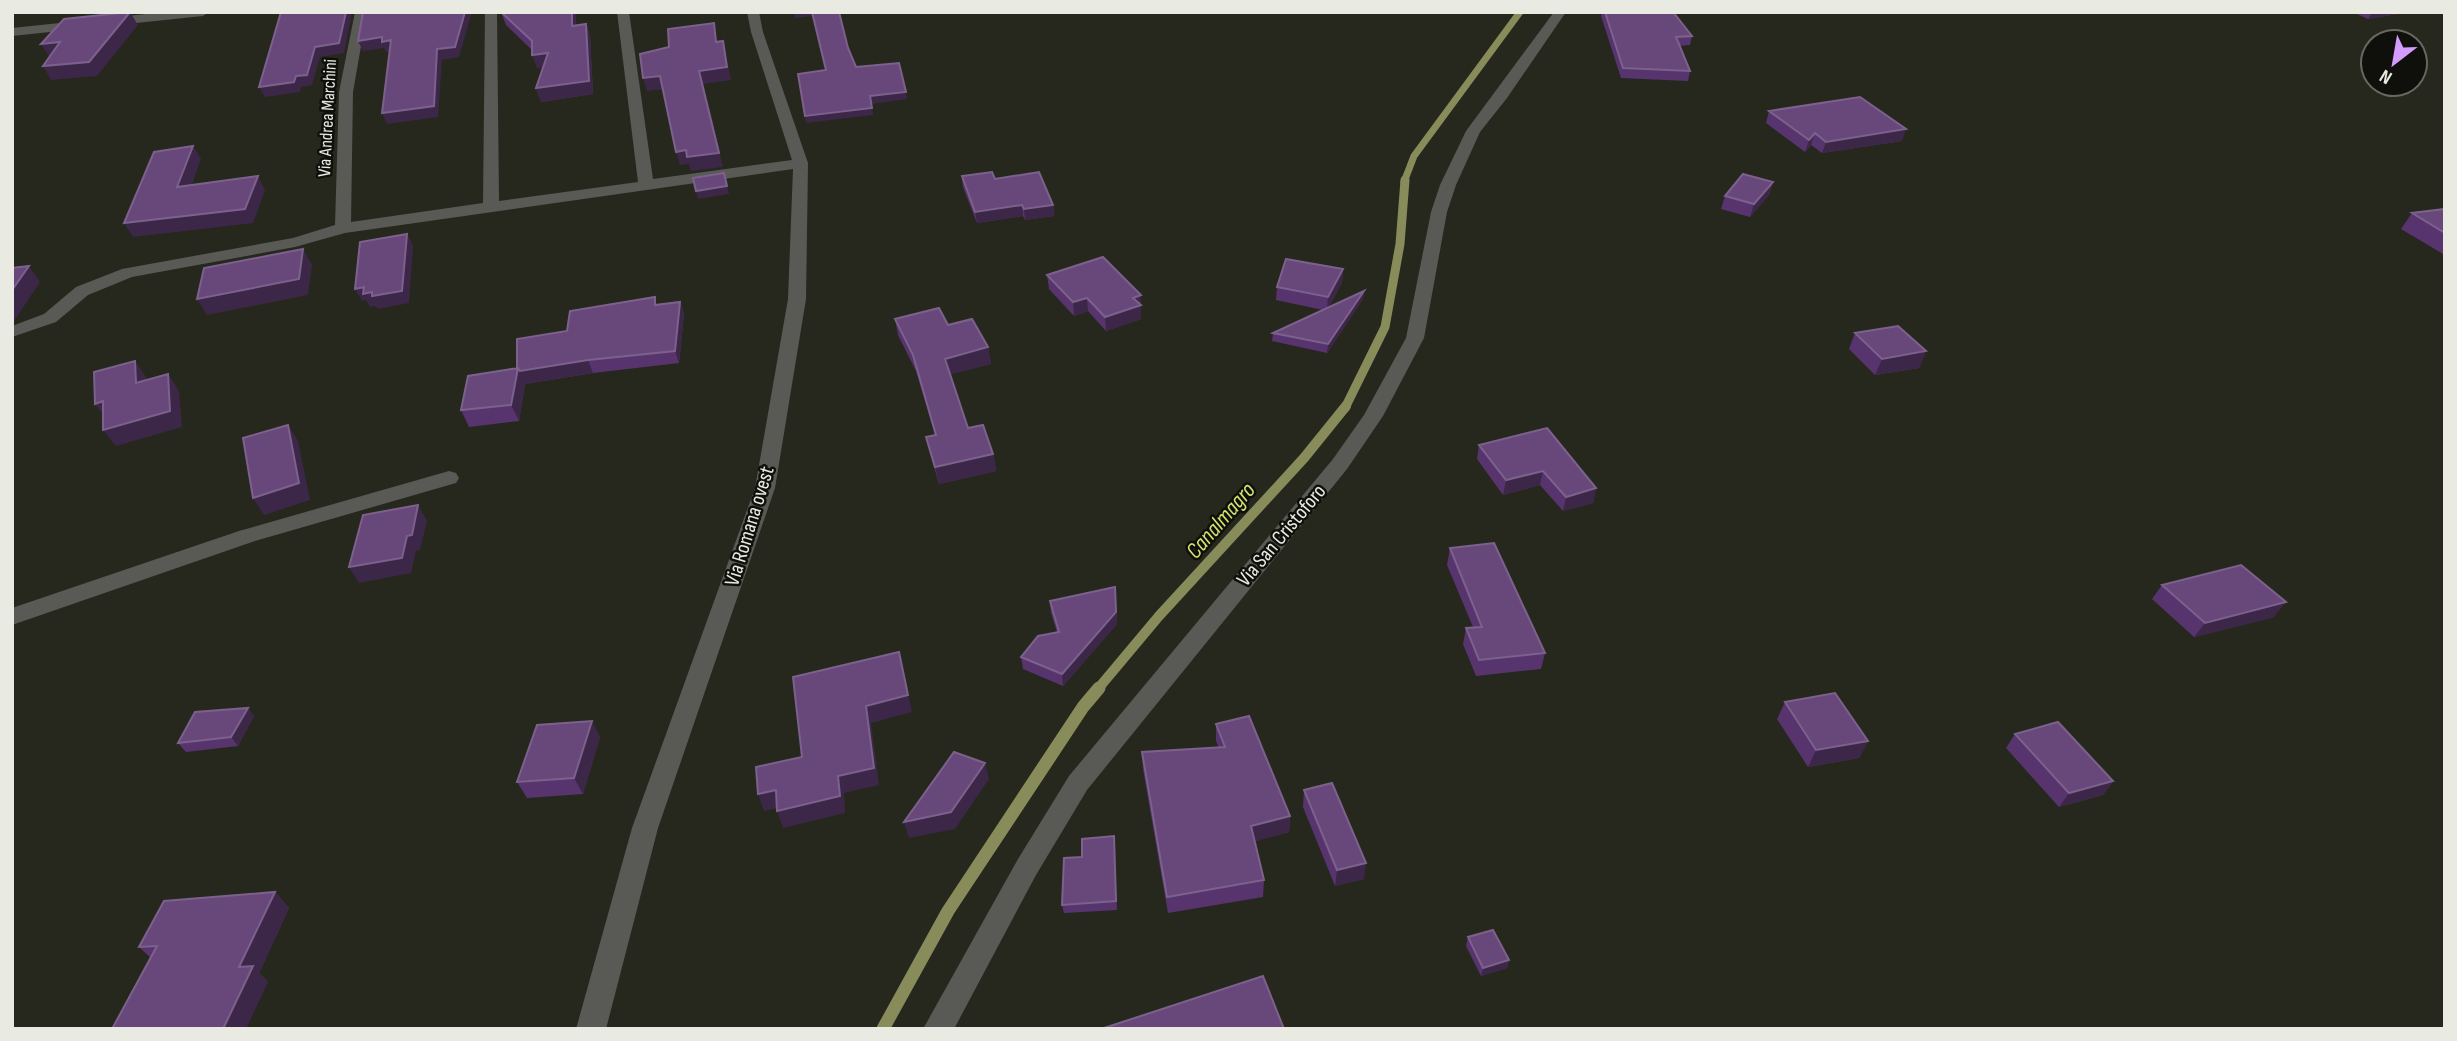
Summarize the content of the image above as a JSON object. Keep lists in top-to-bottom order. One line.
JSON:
{"streets":{"street":["Via Andrea Marchini","Via Romana ovest","Via San Cristoforo"]},"water":["Canalmagro"],"north":"bottom left"}
